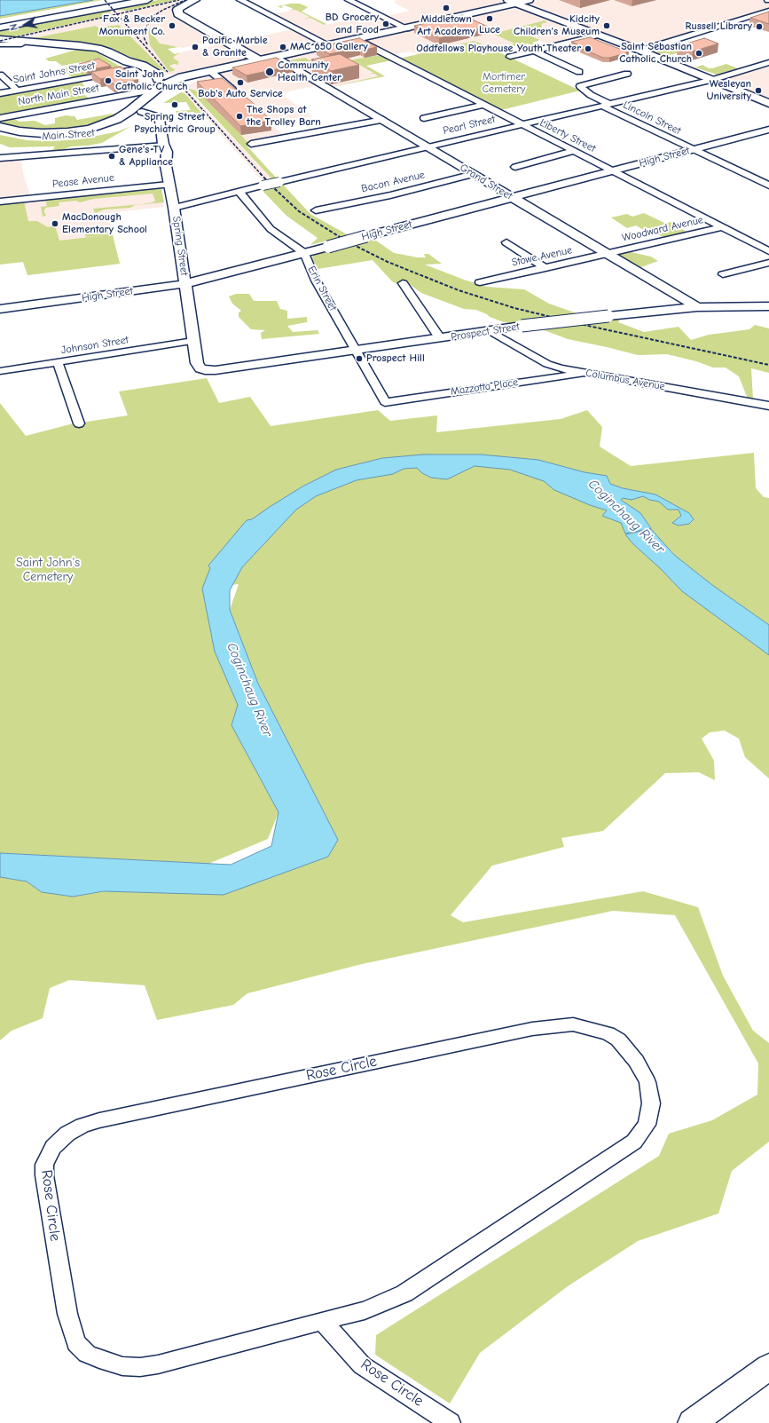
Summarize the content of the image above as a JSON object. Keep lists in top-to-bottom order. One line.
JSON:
{"streets":{"main road":["Main Street"],"street":["Saint Johns Street","North Main Street","Lincoln Street","Pearl Street","Liberty Street","High Street","Pease Avenue","Bacon Avenue","Grand Street","Woodward Avenue","Spring Street","Stowe Avenue","Erin Street","Prospect Street","Johnson Street","Columbus Avenue","Mazzotta Place","Rose Circle"]},"crossings":[["North Main Street","Main Street"],["North Main Street","Spring Street"],["Lincoln Street","Pearl Street"],["Lincoln Street","High Street"],["Pearl Street","Liberty Street"],["Pearl Street","Grand Street"],["Pearl Street","Spring Street"],["Pearl Street","Erin Street"],["Main Street","Liberty Street"],["Main Street","Grand Street"],["Main Street","Spring Street"],["Liberty Street","High Street"],["Liberty Street","Woodward Avenue"],["High Street","Grand Street"],["High Street","Spring Street"],["High Street","Erin Street"],["Pease Avenue","Spring Street"],["Bacon Avenue","Grand Street"],["Grand Street","Woodward Avenue"],["Grand Street","Stowe Avenue"],["Grand Street","Prospect Street"],["Woodward Avenue","Stowe Avenue"],["Spring Street","Prospect Street"],["Spring Street","Johnson Street"],["Erin Street","Prospect Street"],["Erin Street","Mazzotta Place"],["Prospect Street","Columbus Avenue"],["Columbus Avenue","Mazzotta Place"]],"water":["Coginchaug River"],"parks":["Mortimer Cemetery","Saint John's Cemetery"],"places":["Middletown Art Academy","Luce","BD Grocery and Food","Fox & Becker Monument Co.","Kidcity Children's Museum","Russell Library","Pacific Marble & Granite","MAC 650 Gallery","Oddfellows Playhouse Youth Theater","Saint Sebastian Catholic Church","Community Health Center","Saint John Catholic Church","Bob's Auto Service","Wesleyan University","Spring Street Psychiatric Group","The Shops at the Trolley Barn","Gene's TV & Appliance","MacDonough Elementary School","Prospect Hill"],"north":"left"}
